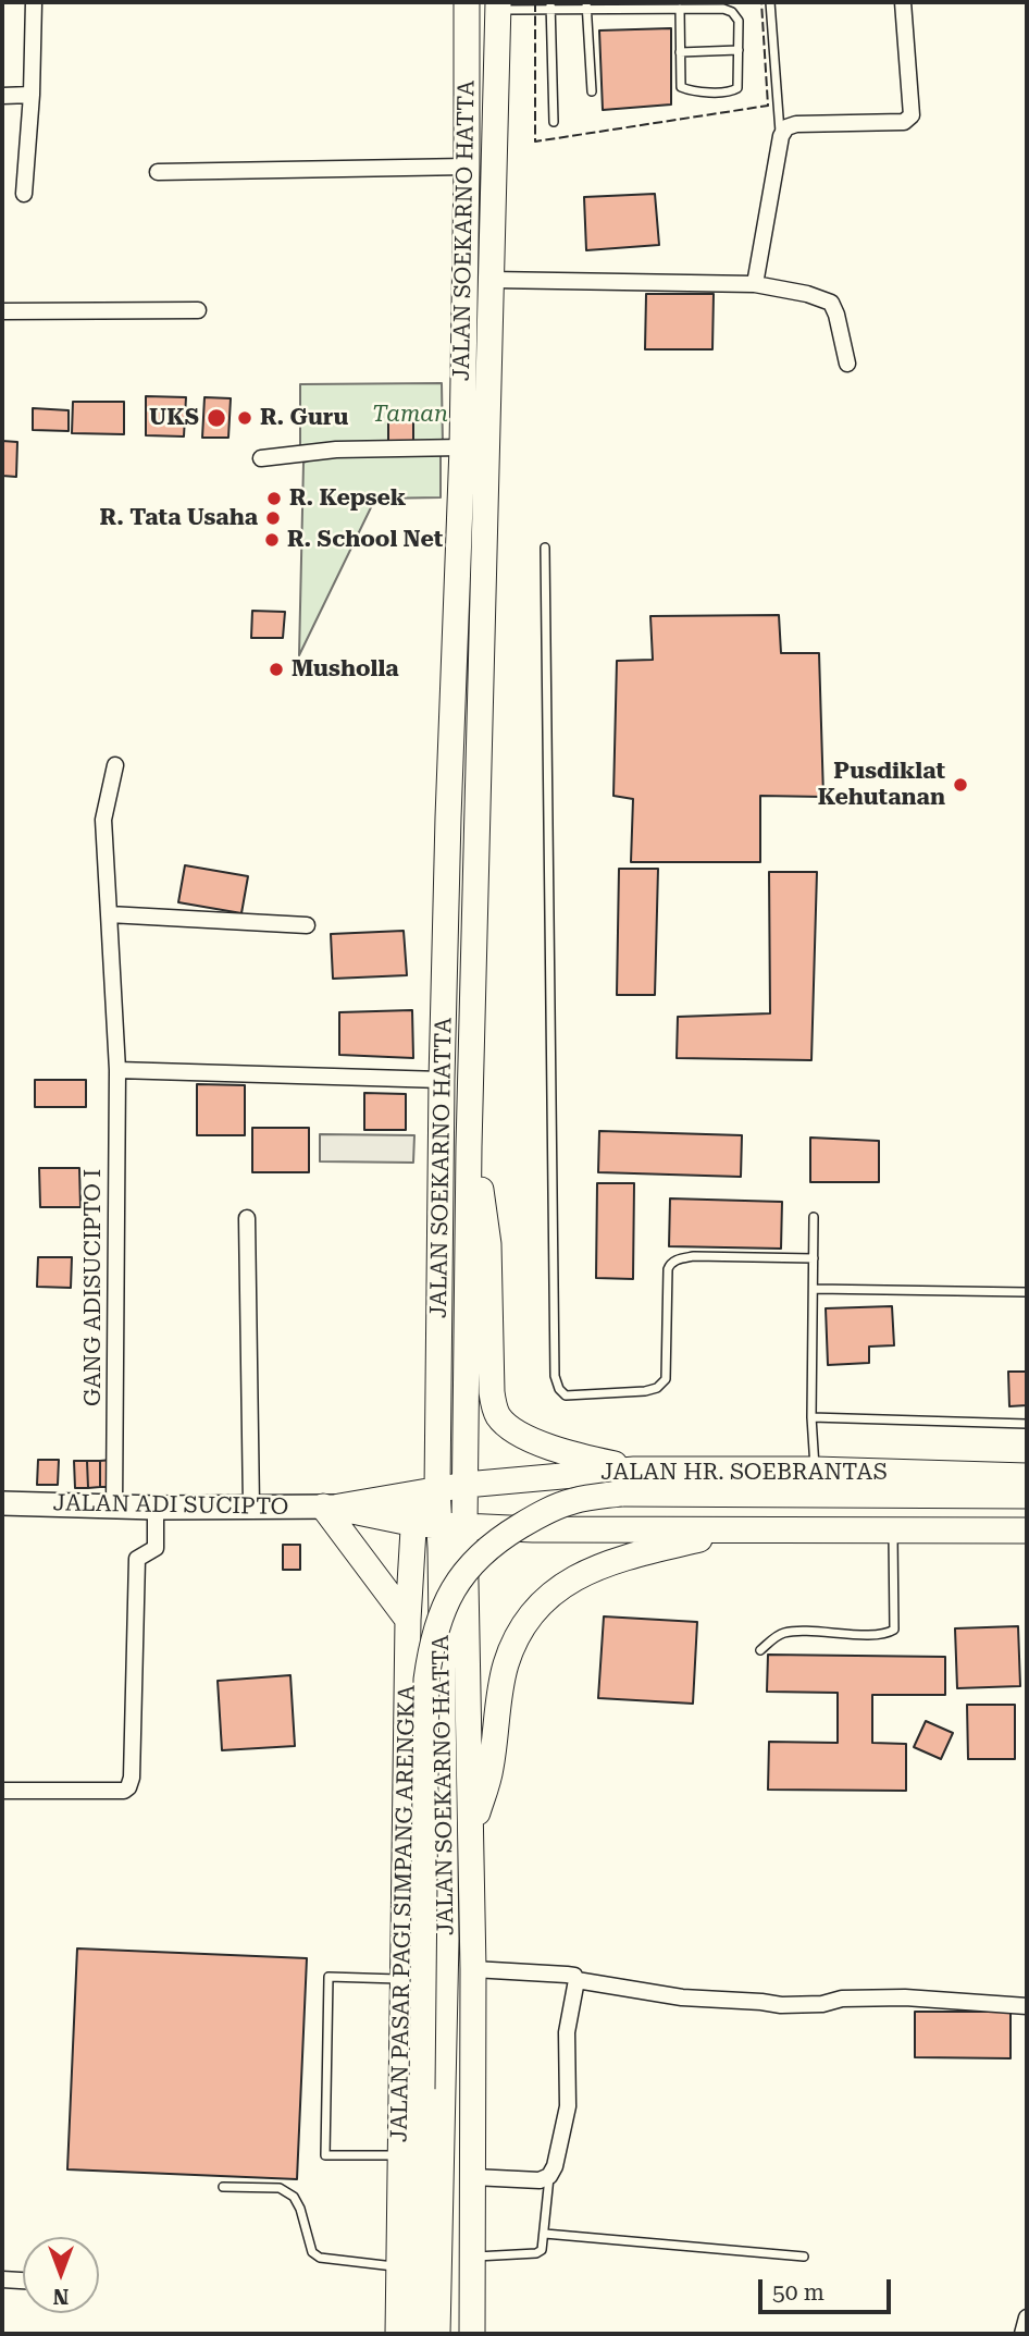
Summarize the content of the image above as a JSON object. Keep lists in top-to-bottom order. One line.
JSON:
{"streets":{"main road":["JALAN SOEKARNO HATTA","JALAN HR. SOEBRANTAS","JALAN ADI SUCIPTO","JALAN PASAR PAGI SIMPANG ARENGKA"],"street":["GANG ADISUCIPTO I"]},"crossings":[["JALAN SOEKARNO HATTA","JALAN HR. SOEBRANTAS"],["JALAN SOEKARNO HATTA","JALAN ADI SUCIPTO"],["JALAN SOEKARNO HATTA","JALAN PASAR PAGI SIMPANG ARENGKA"],["GANG ADISUCIPTO I","JALAN ADI SUCIPTO"],["JALAN HR. SOEBRANTAS","JALAN ADI SUCIPTO"],["JALAN ADI SUCIPTO","JALAN PASAR PAGI SIMPANG ARENGKA"]],"parks":["Taman"],"places":["UKS","R. Guru","R. Kepsek","R. Tata Usaha","R. School Net","Musholla","Pusdiklat Kehutanan"],"scale_bar":"50 m","north":"bottom"}
